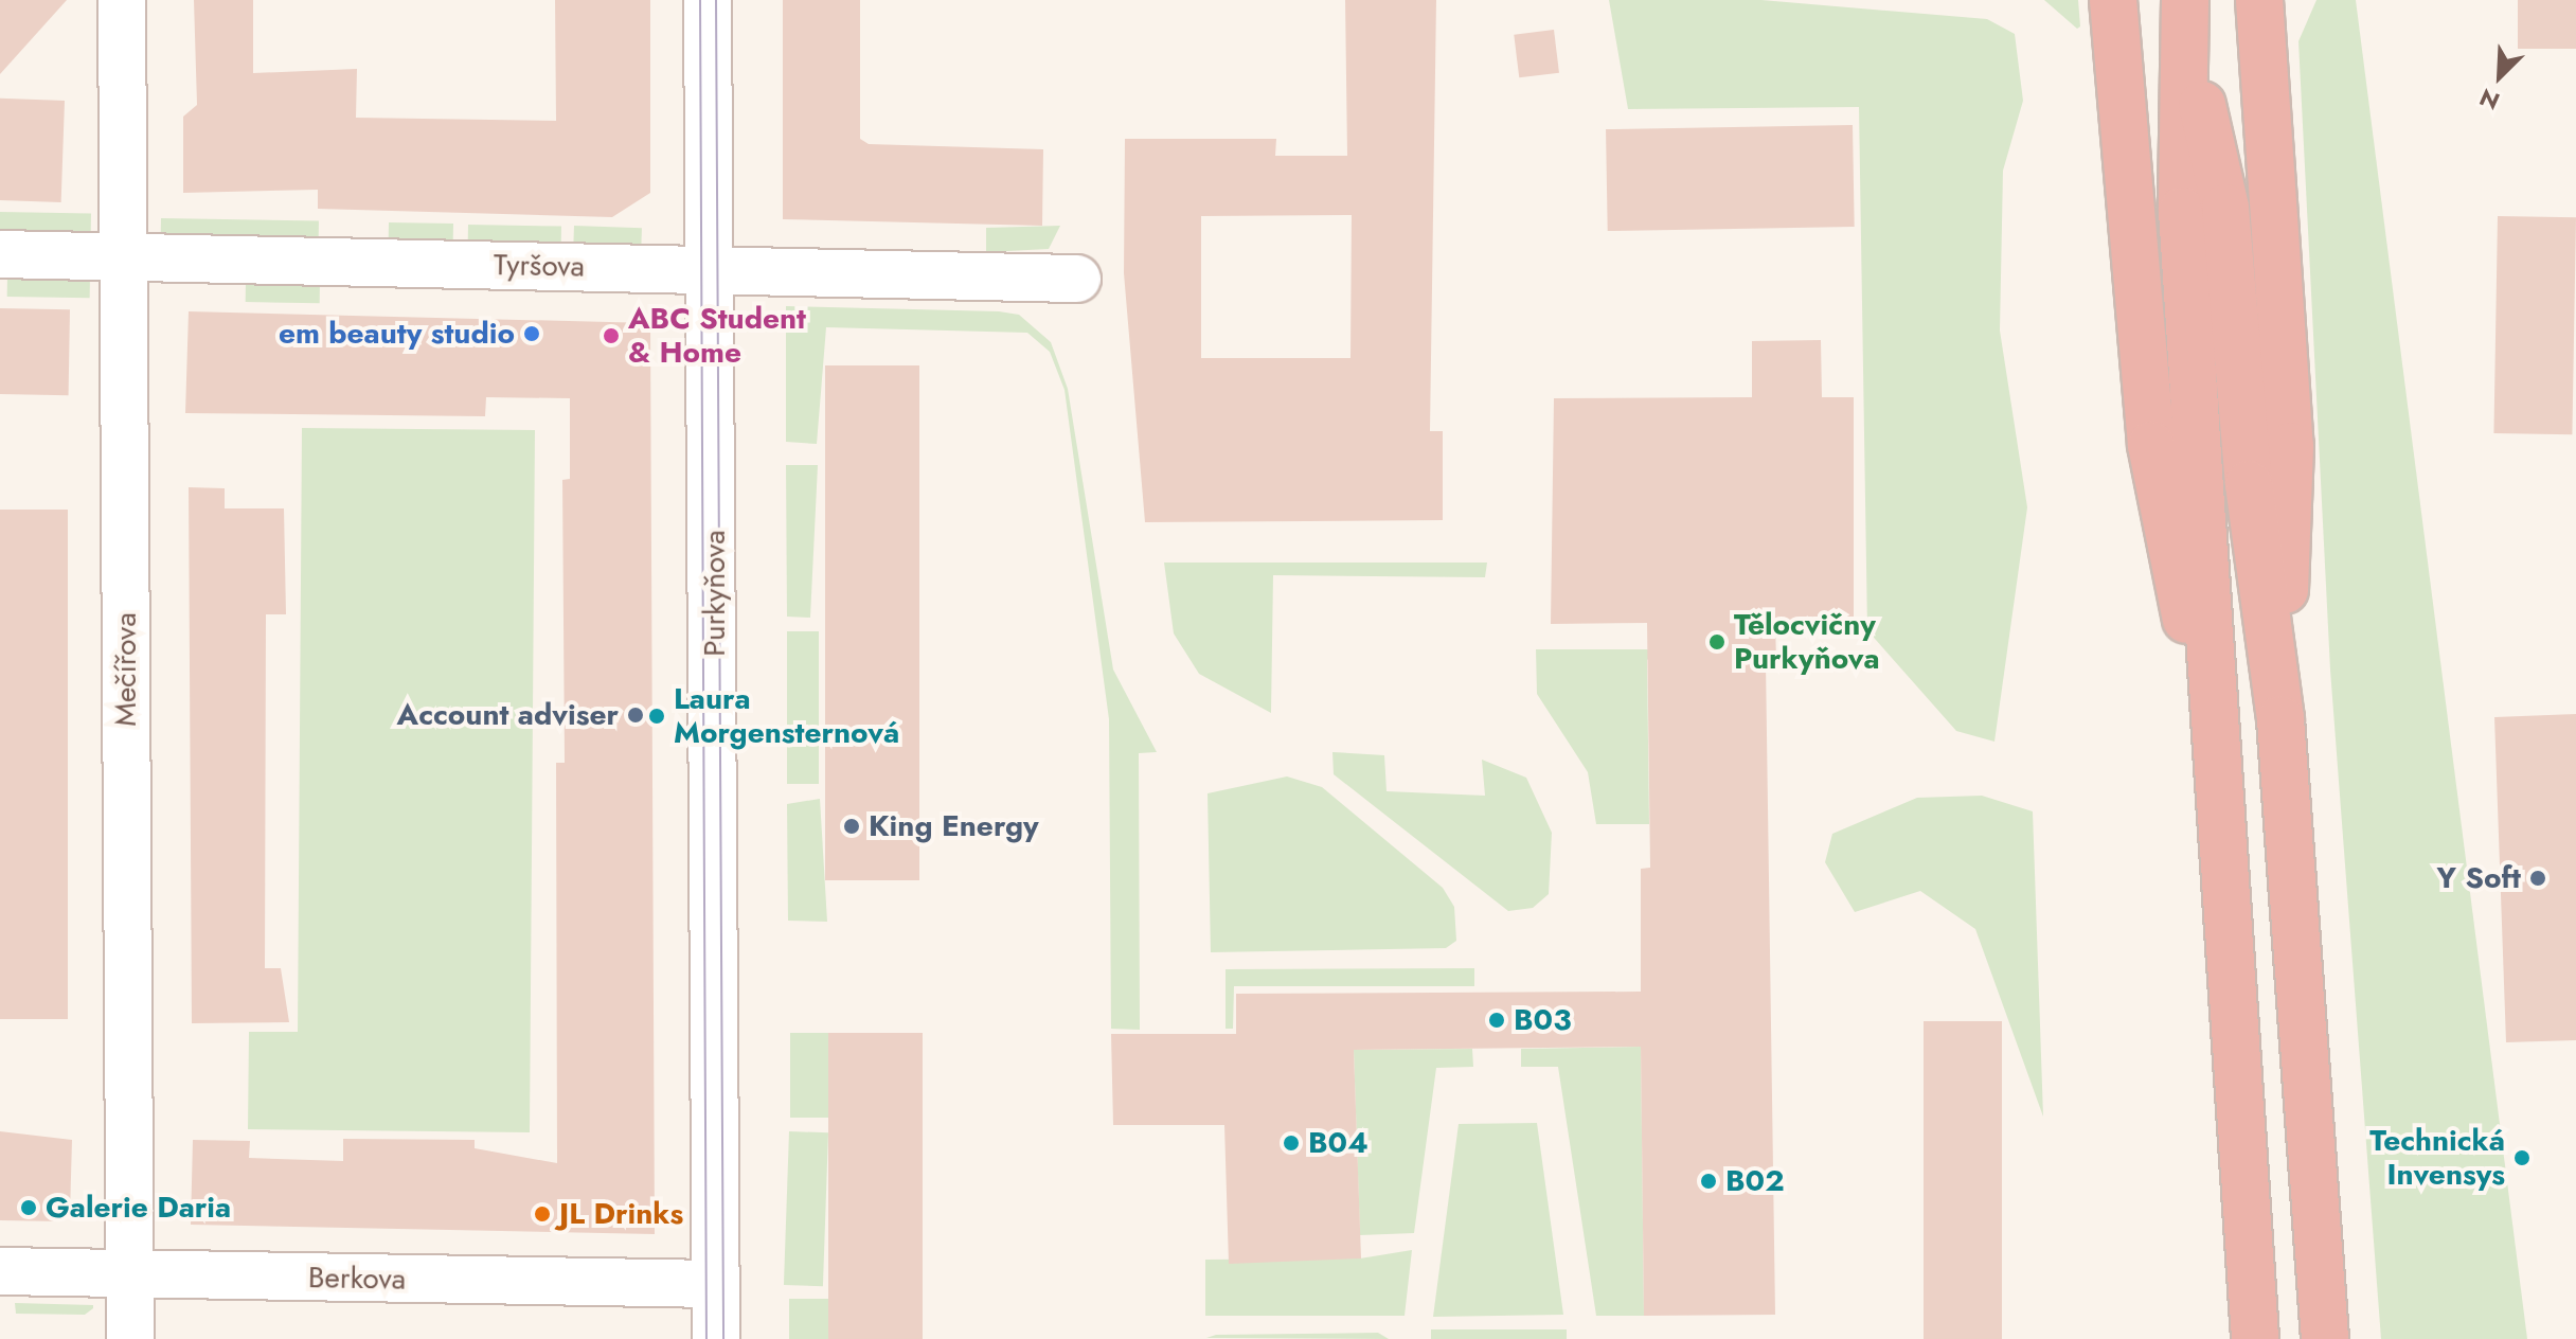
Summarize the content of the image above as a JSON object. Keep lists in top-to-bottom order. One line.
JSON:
{"streets":{"street":["Tyršova","Purkyňova","Mečířova","Berkova"]},"crossings":[["Tyršova","Purkyňova"],["Tyršova","Mečířova"],["Purkyňova","Berkova"],["Mečířova","Berkova"]],"places":["em beauty studio","ABC Student & Home","Tělocvičny Purkyňova","Account adviser","Laura Morgensternová","King Energy","Y Soft","B03","B04","Technická Invensys","B02","Galerie Daria","JL Drinks"],"north":"bottom left"}
